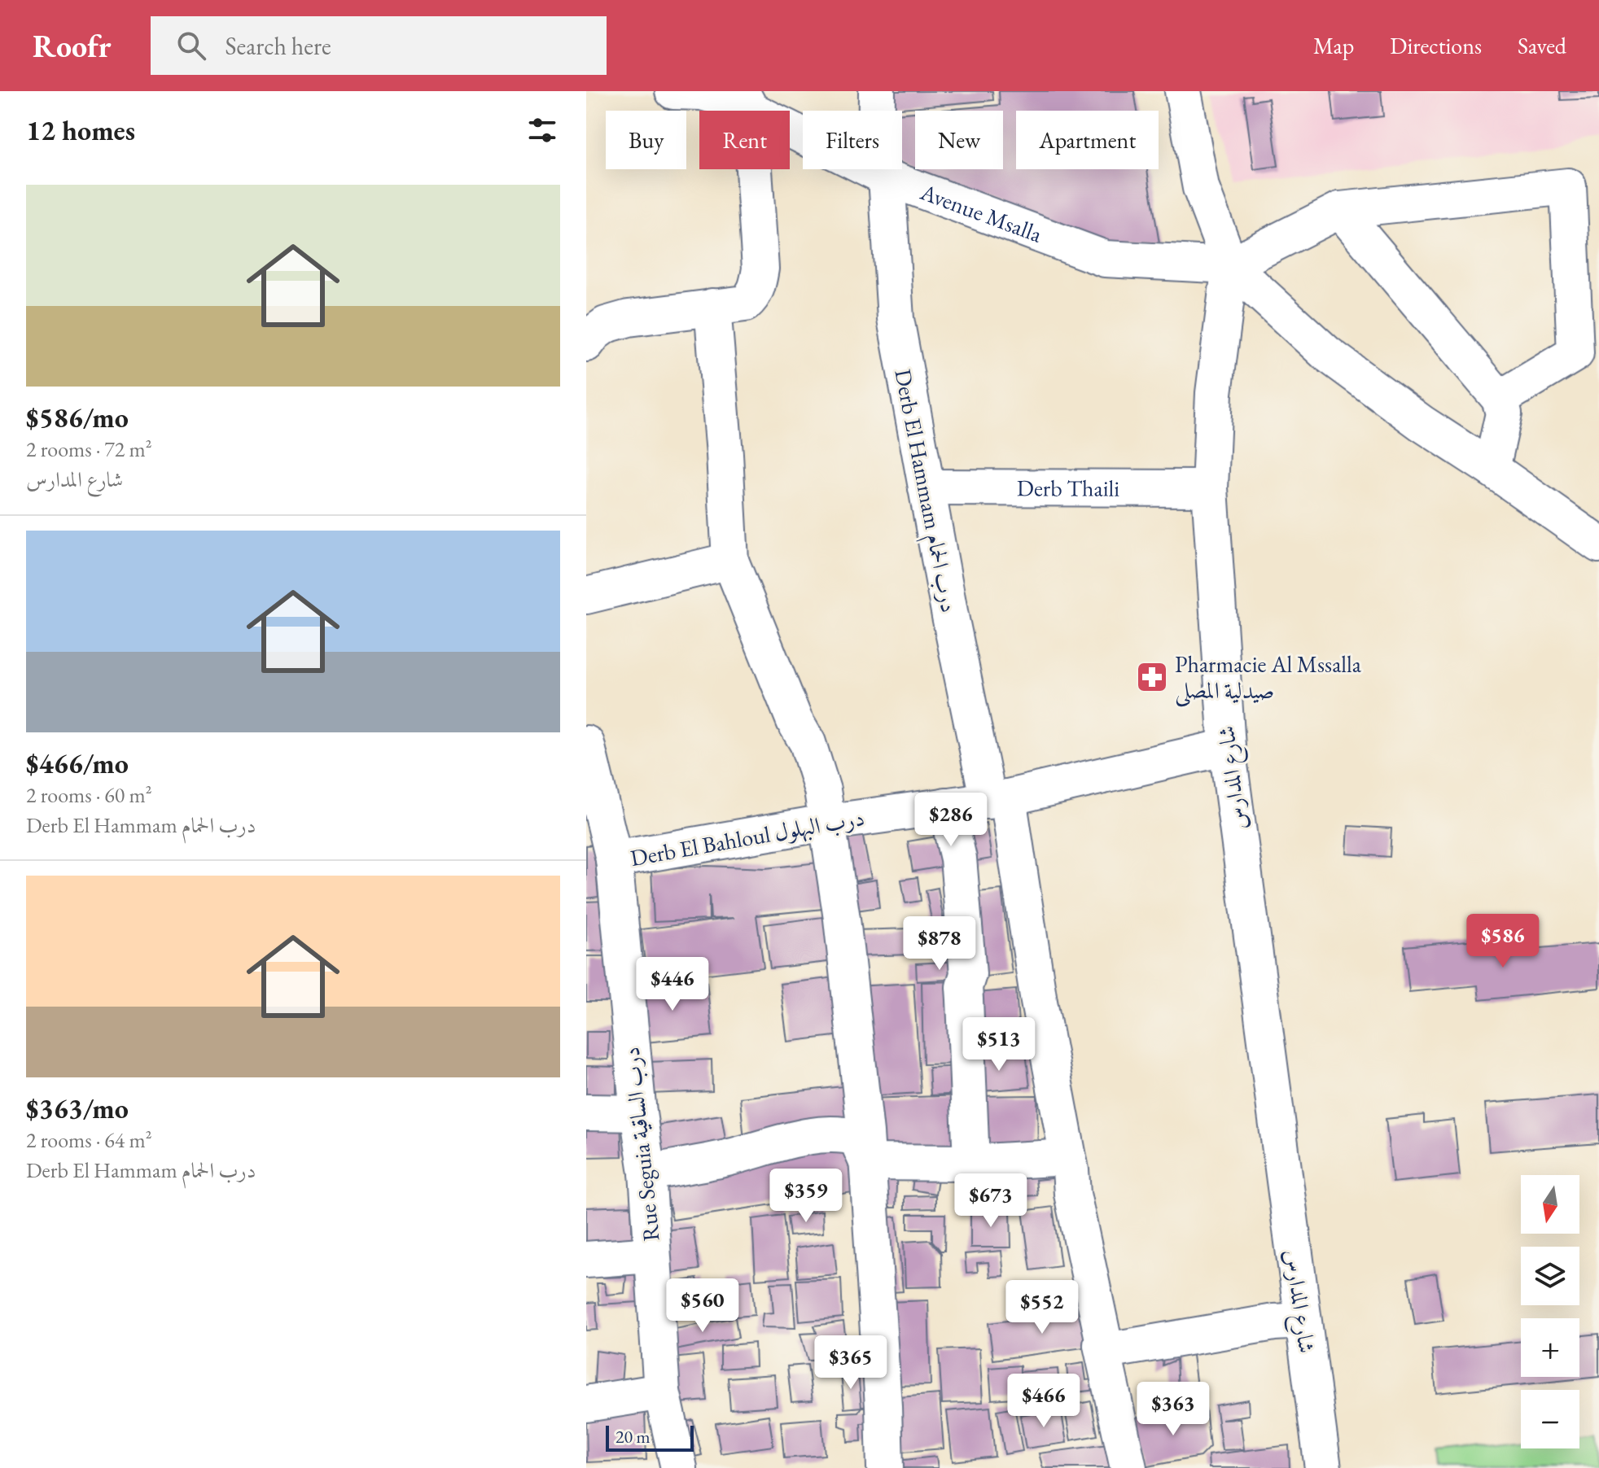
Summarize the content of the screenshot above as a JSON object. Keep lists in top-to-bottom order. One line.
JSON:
{"streets":{"street":["Avenue Msalla","Derb Thaili","Derb El Hammam درب الحمام","شارع المدارس","Derb El Bahloul درب البهلول","Rue Seguia درب الساقية"]},"crossings":[["Avenue Msalla","Derb El Hammam درب الحمام"],["Avenue Msalla","شارع المدارس"],["Derb Thaili","Derb El Hammam درب الحمام"],["Derb Thaili","شارع المدارس"],["Derb El Hammam درب الحمام","Derb El Bahloul درب البهلول"],["شارع المدارس","Derb El Bahloul درب البهلول"],["Derb El Bahloul درب البهلول","Rue Seguia درب الساقية"]],"places":{"pharmacy":["Pharmacie Al Mssalla صيدلية المصلى"]},"scale_bar":"20 m","north":"bottom","page":{"header":"Roofr","search":"Search here","nav":["Map","Directions","Saved"],"heading":"12 homes","chip":["Buy","Rent","Filters","New","Apartment"],"list":[{"name":"$586/mo","note":"2 rooms · 72 m² · شارع المدارس"},{"name":"$466/mo","note":"2 rooms · 60 m² · Derb El Hammam درب الحمام"},{"name":"$363/mo","note":"2 rooms · 64 m² · Derb El Hammam درب الحمام"}],"price":["$286","$586","$878","$446","$513","$359","$673","$560","$552","$365","$466","$363"],"map_buttons":["+","−"],"scale":"20 m"}}
